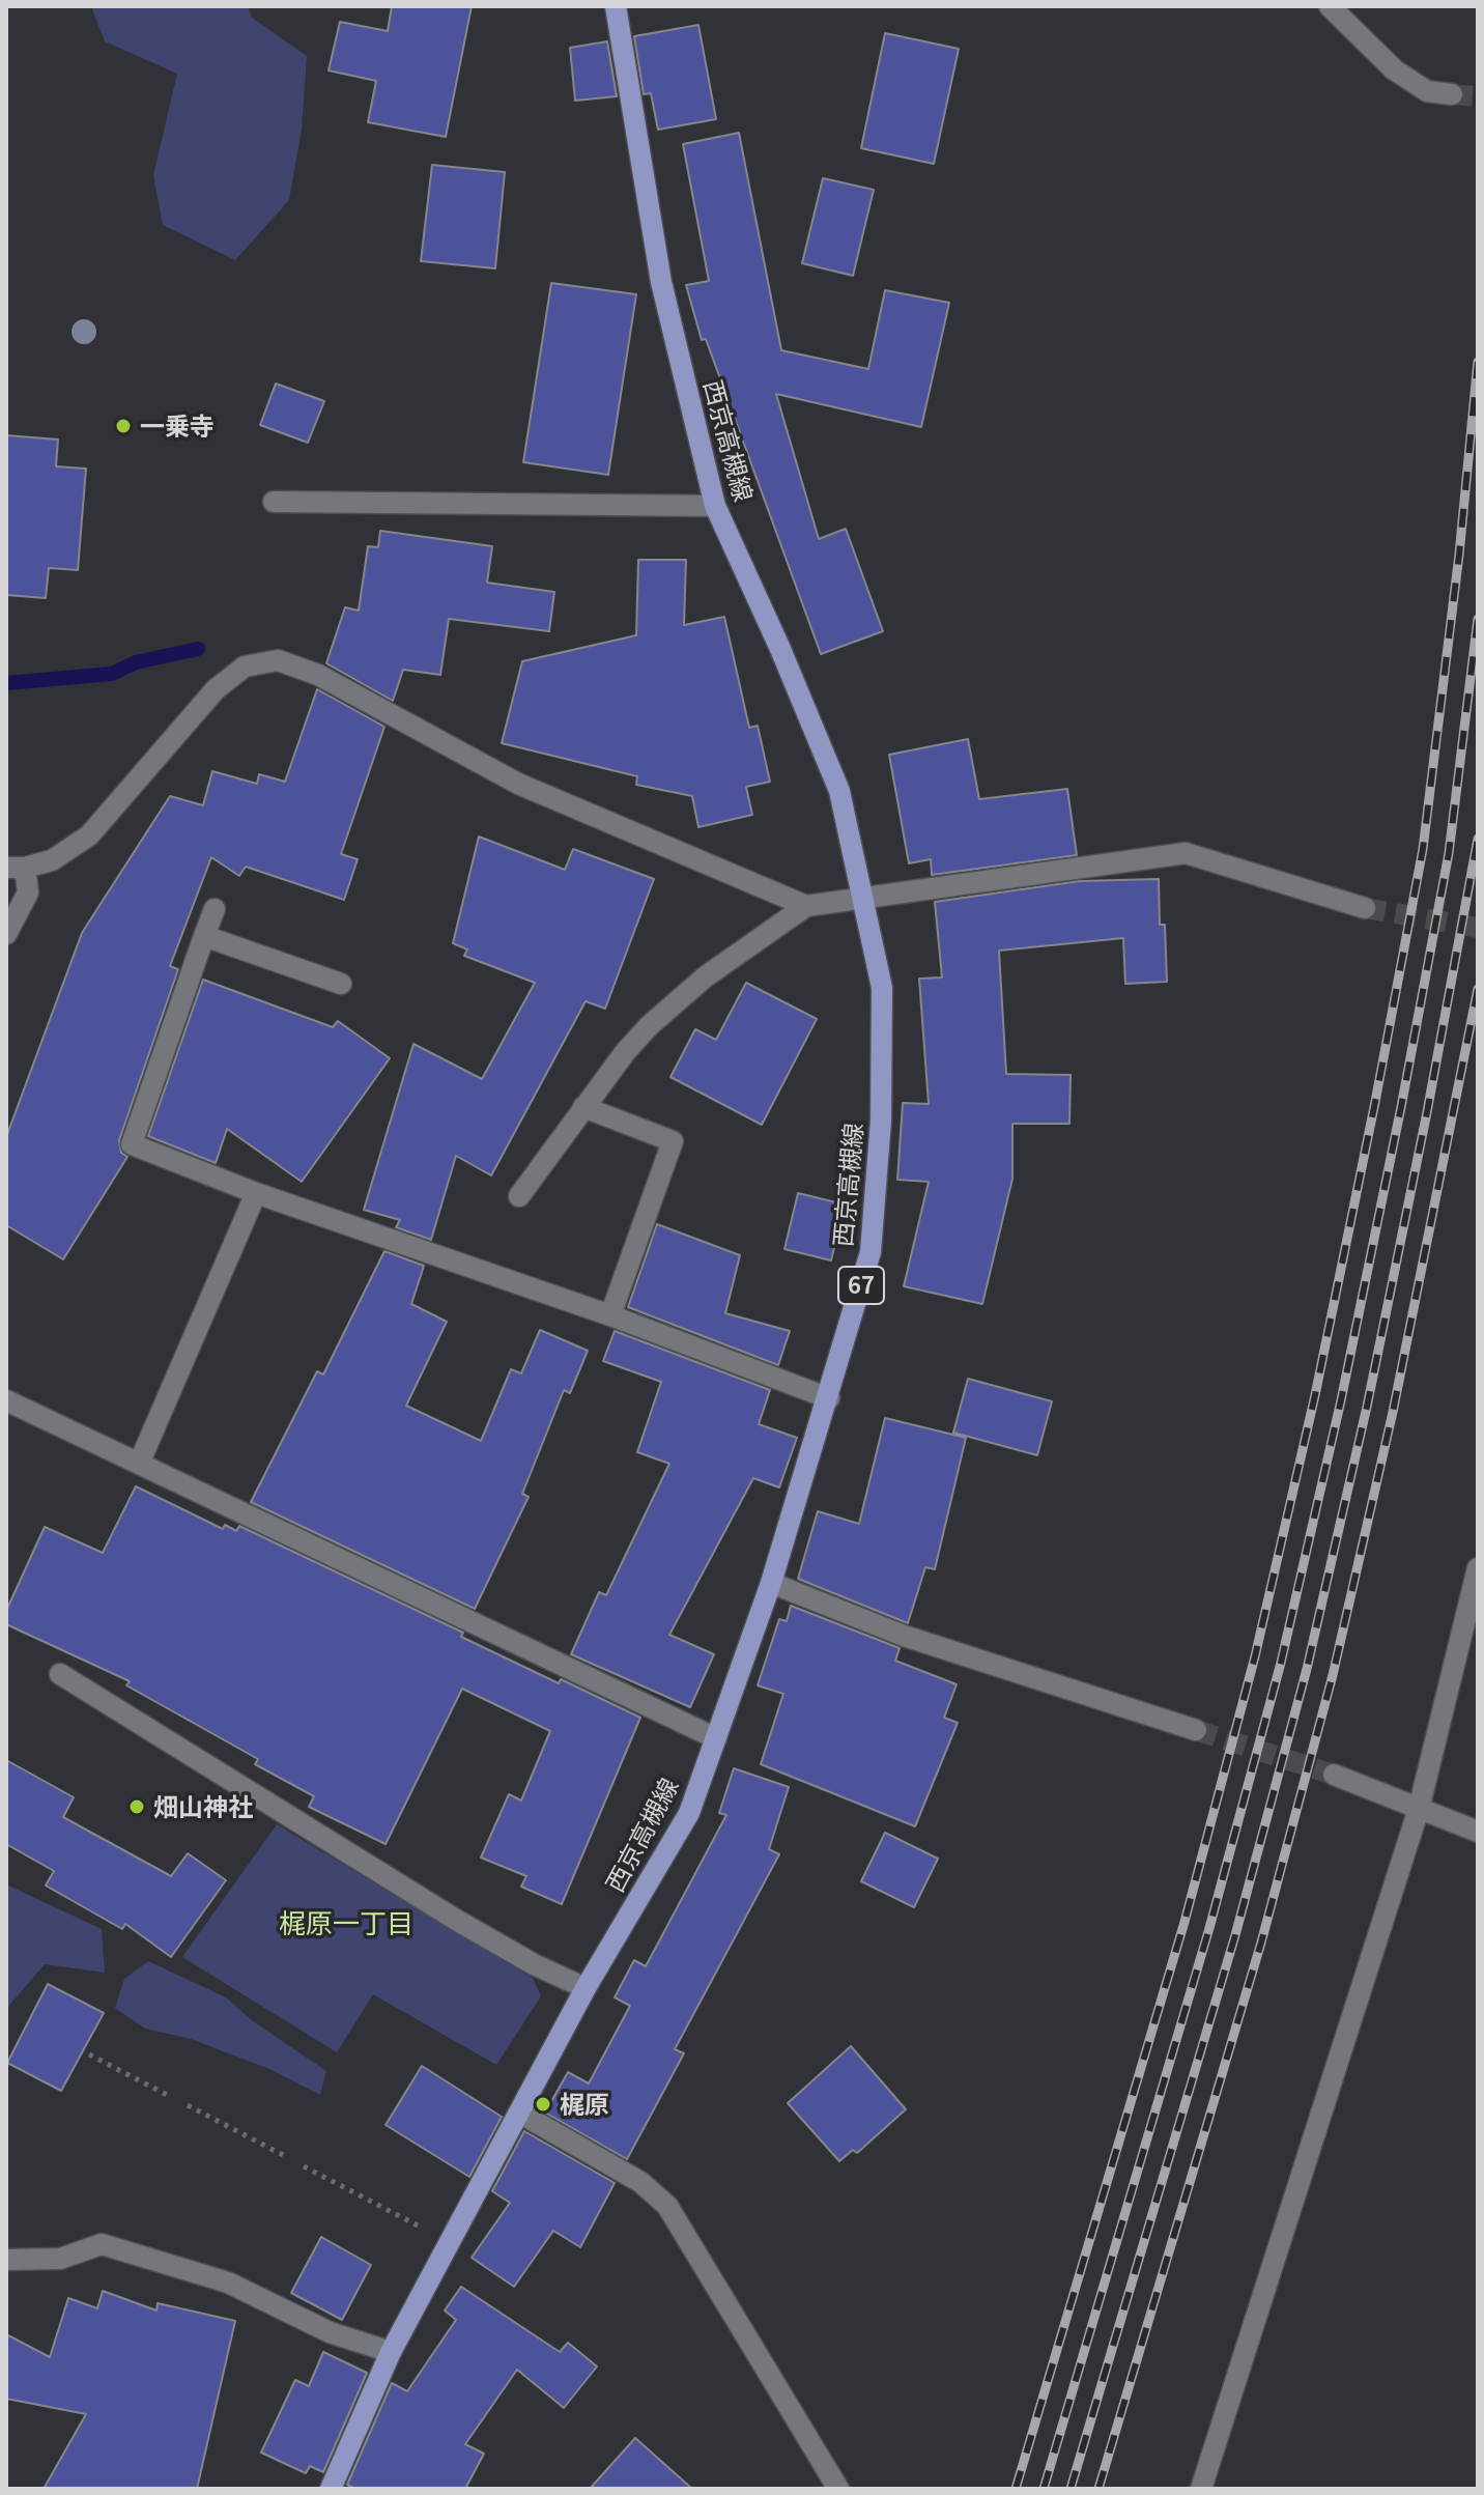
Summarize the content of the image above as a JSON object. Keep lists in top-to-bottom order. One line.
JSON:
{"streets":{"main road":["西京高槻線","67"]},"districts":["梶原一丁目"],"places":["一乗寺","畑山神社","梶原"]}
